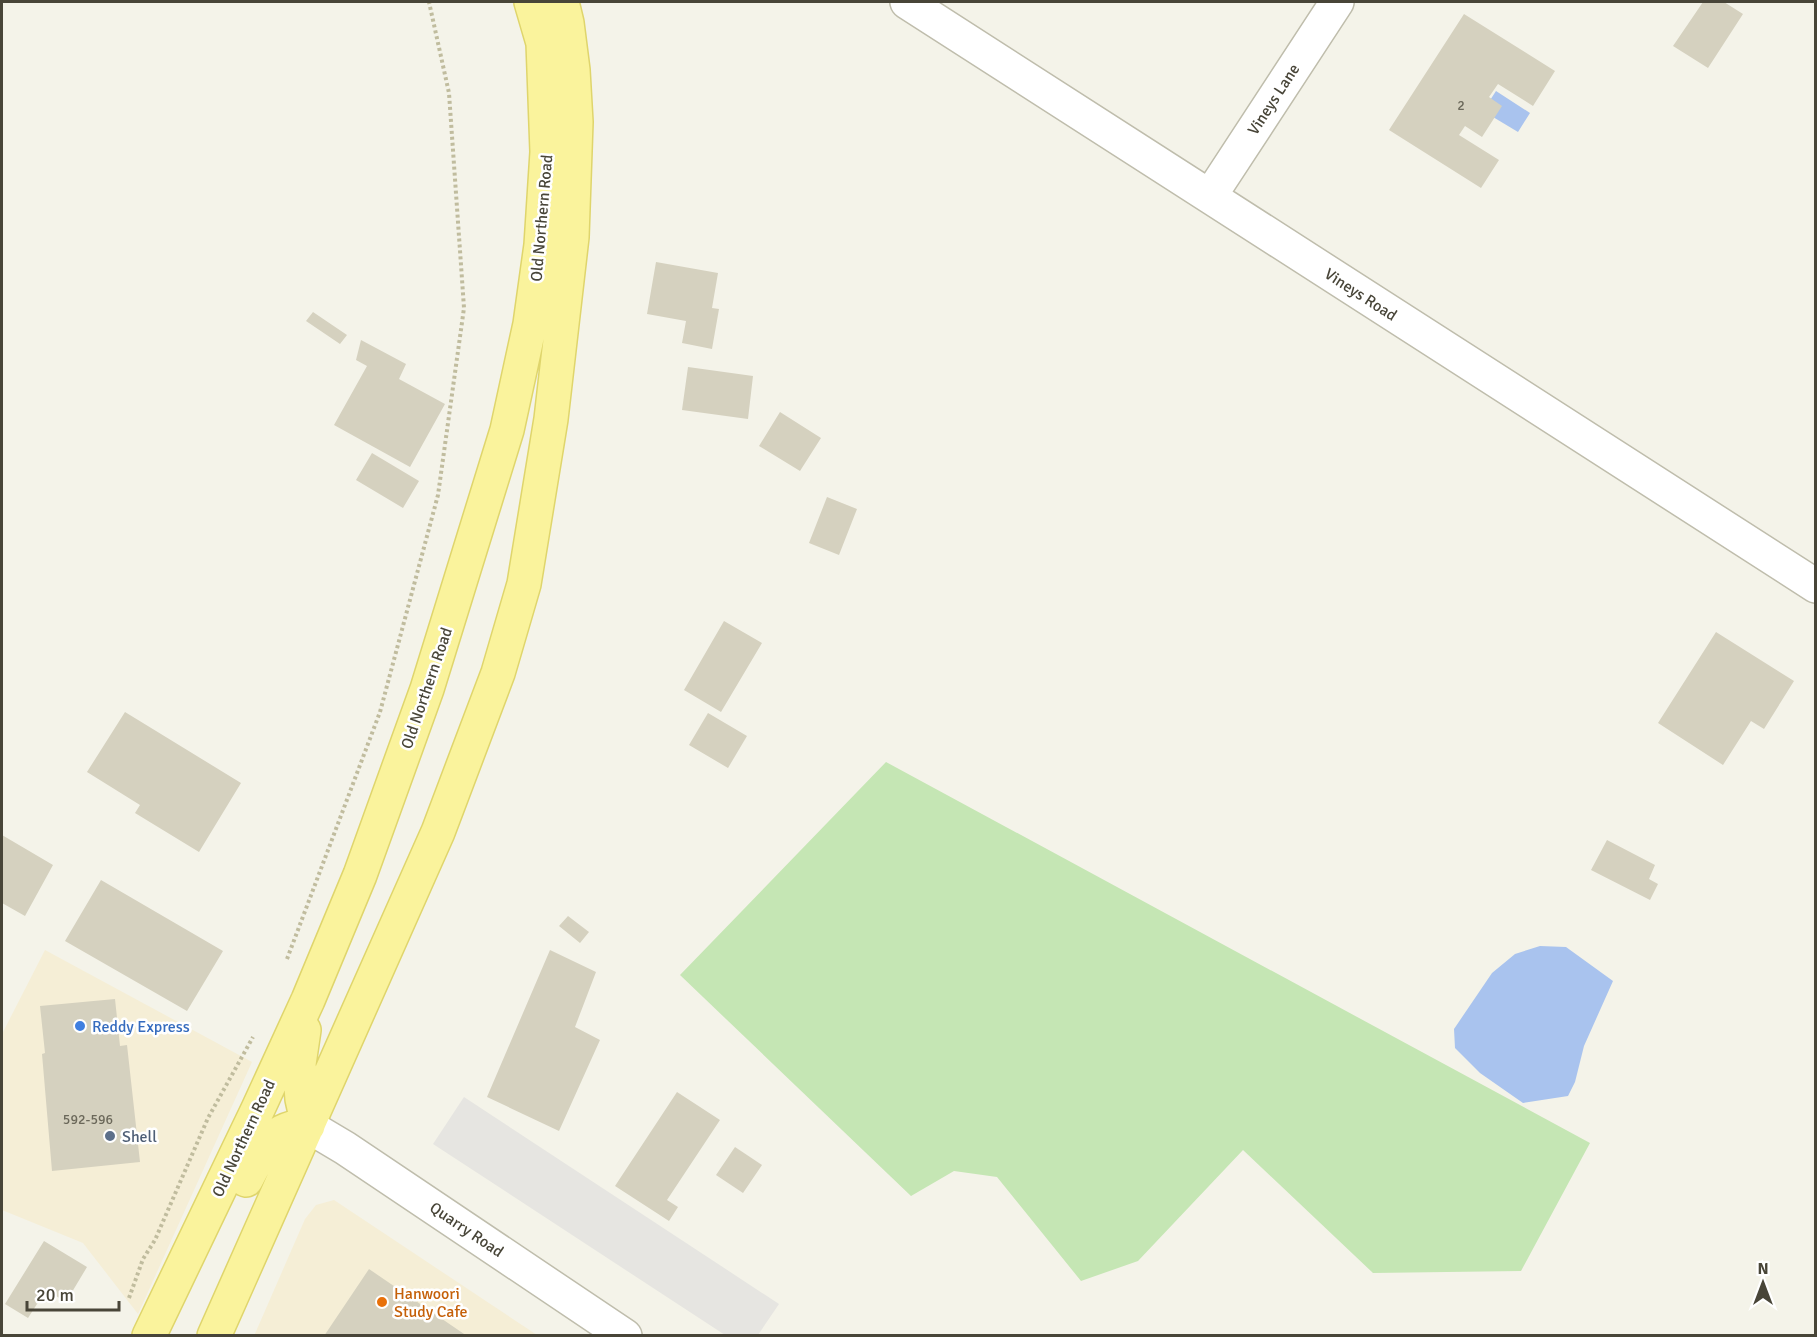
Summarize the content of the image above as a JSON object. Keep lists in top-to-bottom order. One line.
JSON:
{"streets":{"main road":["Old Northern Road"],"street":["Vineys Lane","Vineys Road","Quarry Road"]},"crossings":[["Vineys Lane","Vineys Road"],["Old Northern Road","Quarry Road"]],"places":["Reddy Express","Shell","Hanwoori Study Cafe"],"house_numbers":["2","592-596"],"scale_bar":"20 m","north":"top"}
